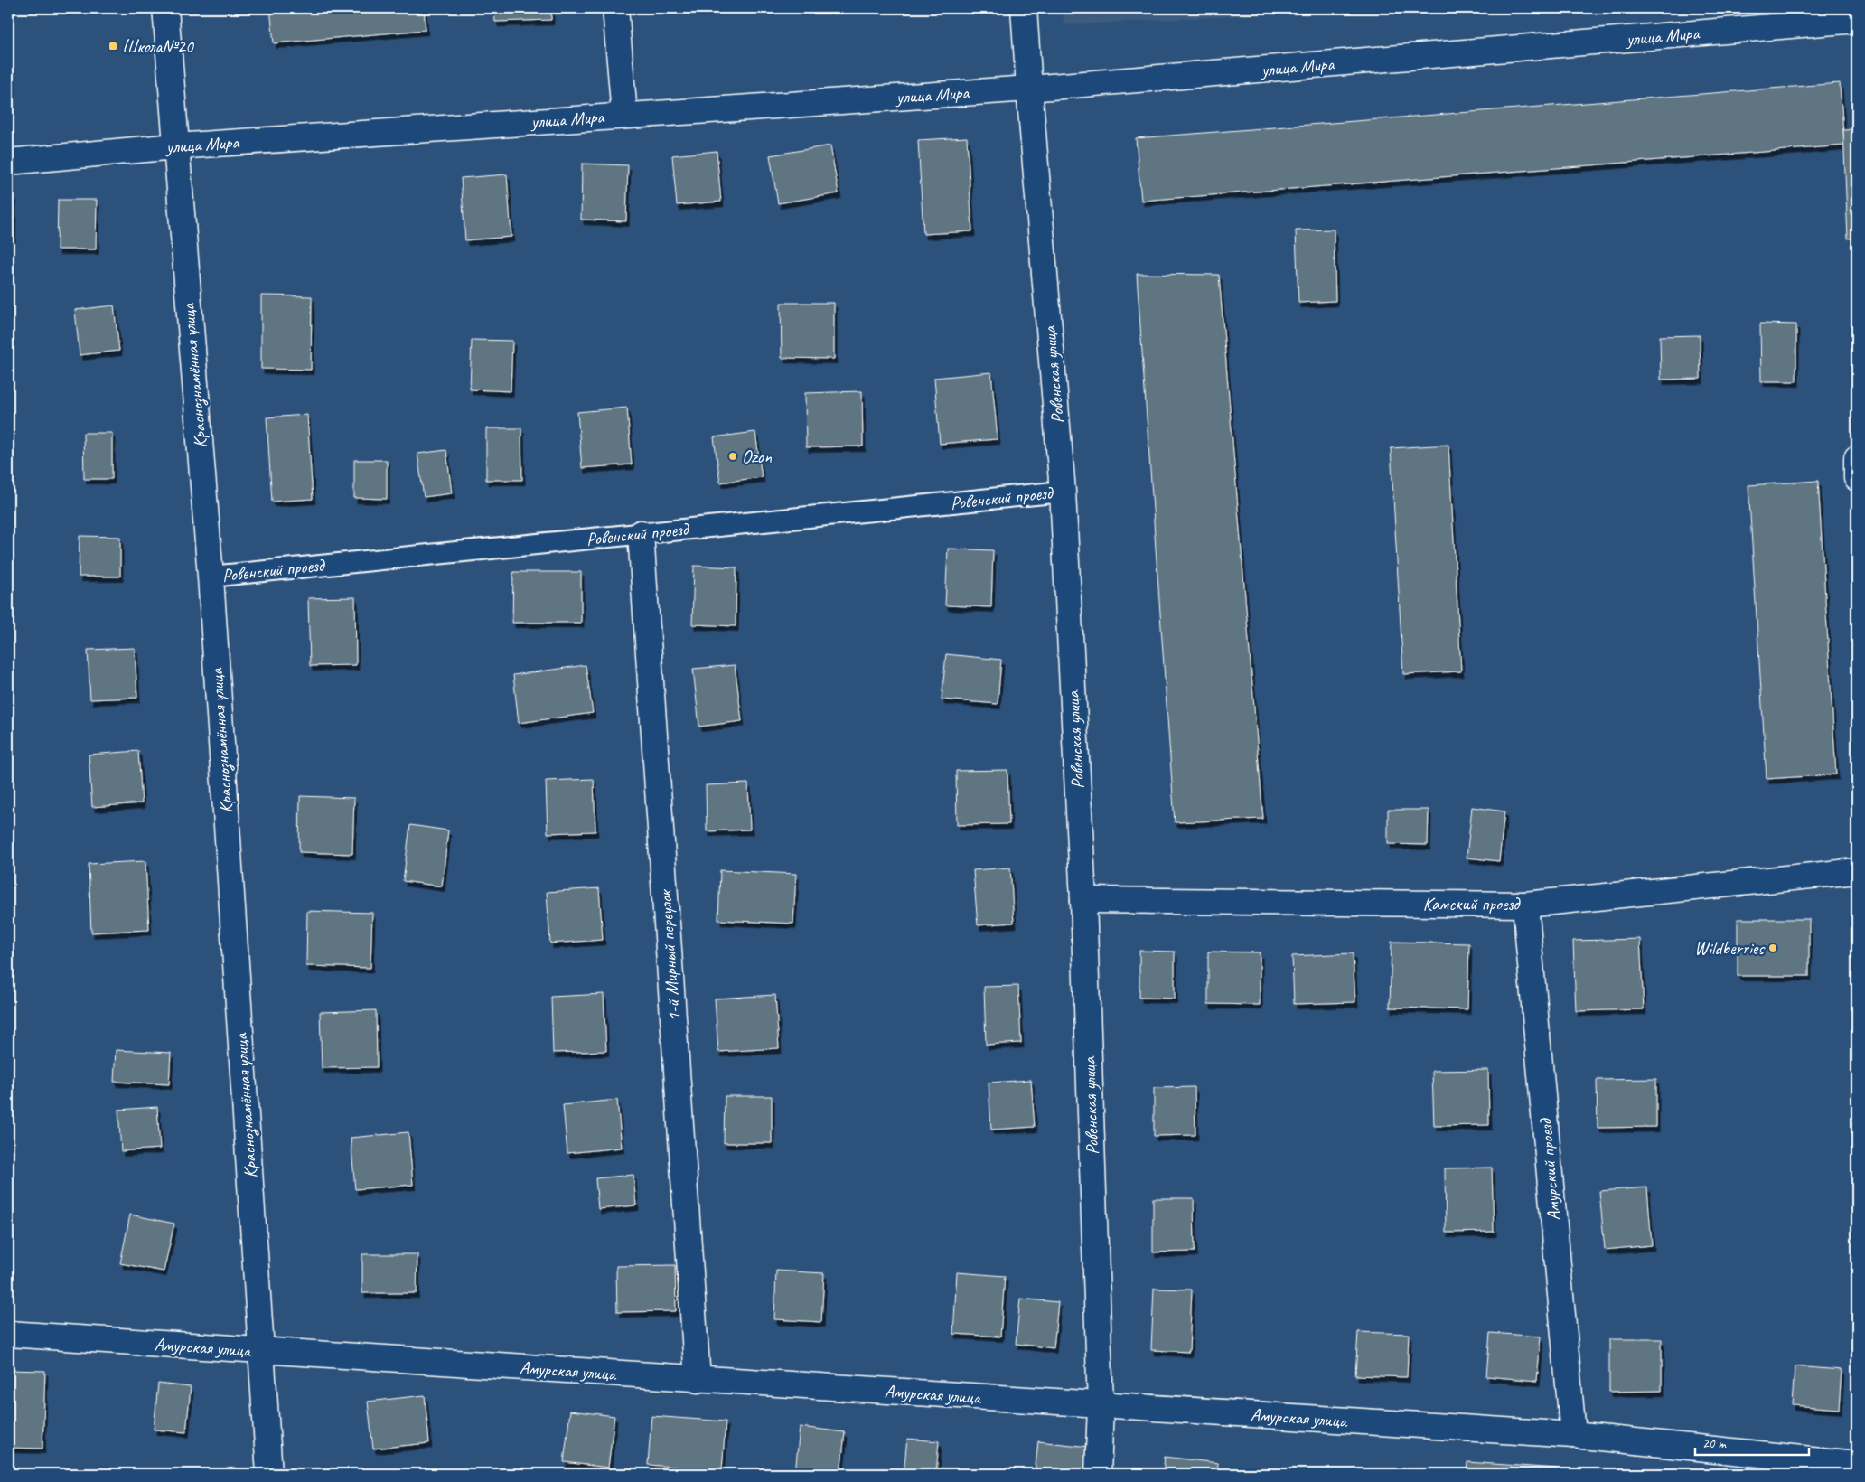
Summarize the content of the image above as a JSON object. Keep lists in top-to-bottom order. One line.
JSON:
{"streets":{"street":["улица Мира","Ровенская улица","Краснознамённая улица","Камский проезд","1-й Мирный переулок","Амурский проезд","Амурская улица"],"lane":["Ровенский проезд"]},"crossings":[["улица Мира","Ровенская улица"],["улица Мира","Краснознамённая улица"],["Ровенская улица","Ровенский проезд"],["Ровенская улица","Камский проезд"],["Ровенская улица","Амурская улица"],["Краснознамённая улица","Ровенский проезд"],["Краснознамённая улица","Амурская улица"],["Ровенский проезд","1-й Мирный переулок"],["Камский проезд","Амурский проезд"],["1-й Мирный переулок","Амурская улица"],["Амурский проезд","Амурская улица"]],"places":{"transit":["Школа№20"],"other":["Ozon","Wildberries"]},"scale_bar":"20 m"}
